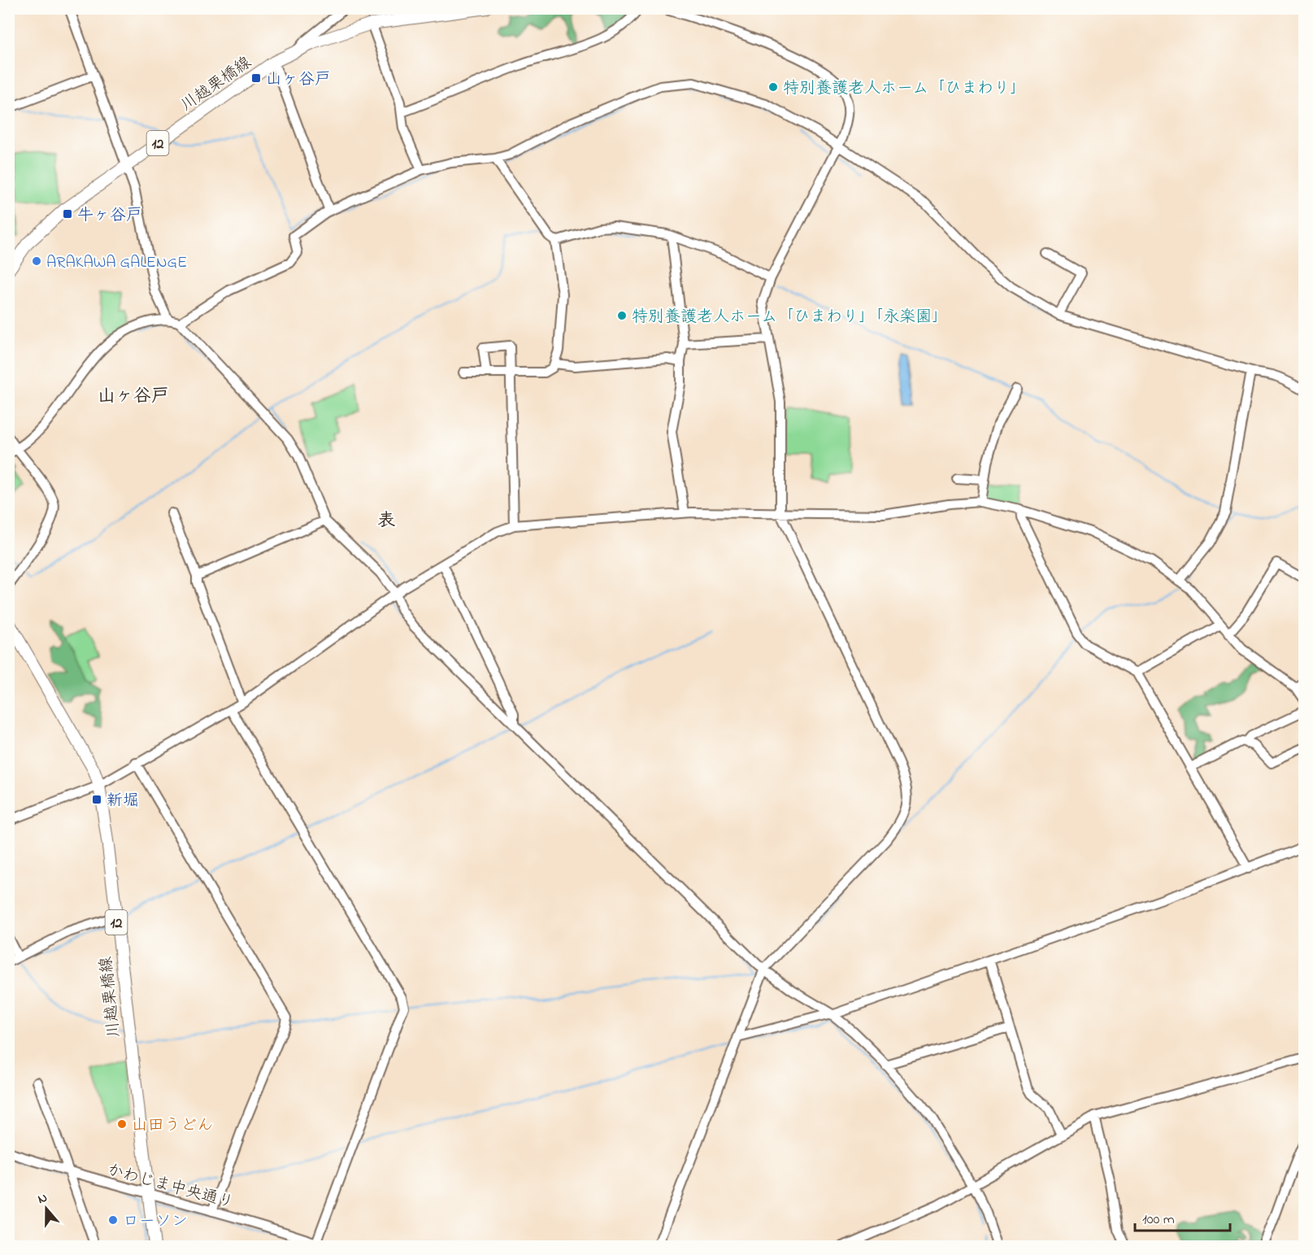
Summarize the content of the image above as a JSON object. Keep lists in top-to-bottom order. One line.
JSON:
{"streets":{"main road":["川越栗橋線","12"],"street":["かわじま中央通り"]},"crossings":[["川越栗橋線","かわじま中央通り"]],"districts":["山ヶ谷戸","表"],"places":{"transit":["山ヶ谷戸","牛ヶ谷戸","新堀"],"other":["特別養護老人ホーム「ひまわり」","ARAKAWA GALENGE","特別養護老人ホーム「ひまわり」「永楽園」","山田うどん","ローソン"]},"scale_bar":"100 m","north":"top"}
